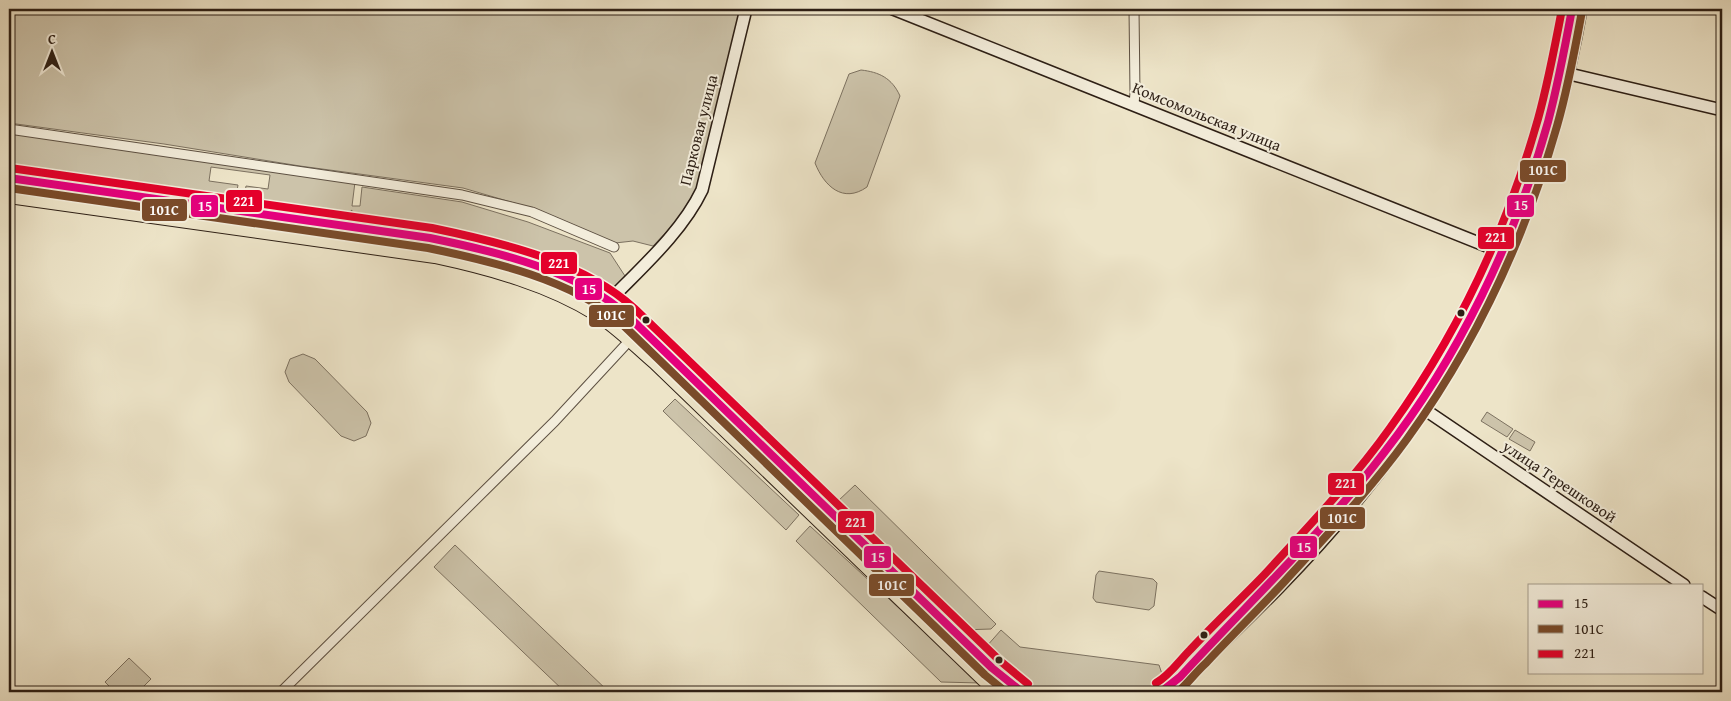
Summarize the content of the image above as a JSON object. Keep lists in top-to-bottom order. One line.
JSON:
{"streets":{"main road":["Парковая улица"],"street":["Комсомольская улица","улица Терешковой"]},"lines":["transit line 15","transit line 221","transit line 101С"],"legend":["15","101С","221"],"north":"top"}
